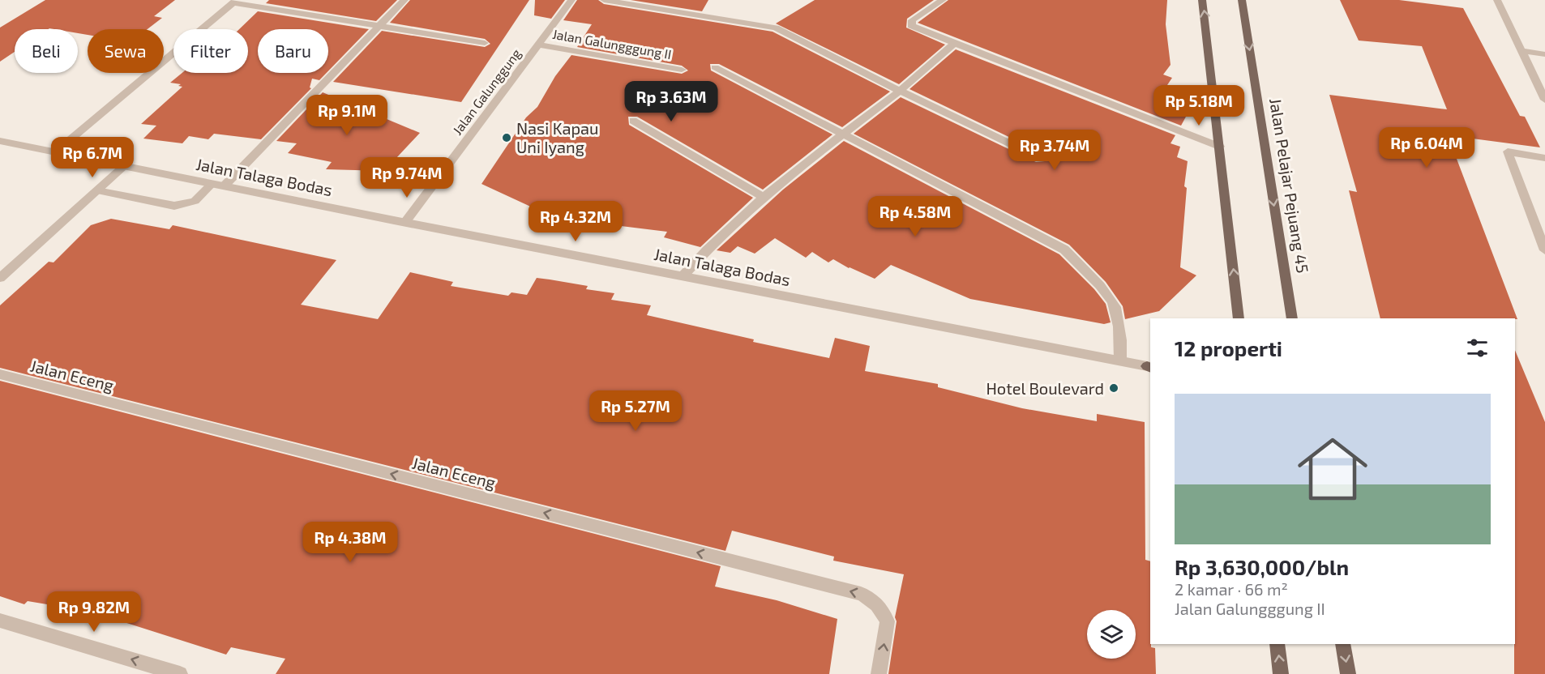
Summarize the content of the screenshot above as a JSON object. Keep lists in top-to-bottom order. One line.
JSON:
{"streets":{"main road":["Jalan Pelajar Pejuang 45"],"street":["Jalan Galungggung II","Jalan Galunggung","Jalan Talaga Bodas","Jalan Eceng"]},"crossings":[["Jalan Galungggung II","Jalan Galunggung"],["Jalan Galunggung","Jalan Talaga Bodas"]],"one_way":["Jalan Eceng"],"places":["Nasi Kapau Uni Iyang","Hotel Boulevard"],"page":{"chip":["Beli","Sewa","Filter","Baru"],"price":["Rp 3.63M","Rp 5.18M","Rp 9.1M","Rp 6.04M","Rp 3.74M","Rp 6.7M","Rp 9.74M","Rp 4.58M","Rp 4.32M","Rp 5.27M","Rp 4.38M","Rp 9.82M"],"heading":"12 properti","list":[{"name":"Rp 3,630,000/bln","note":"2 kamar · 66 m² · Jalan Galungggung II"}]}}
